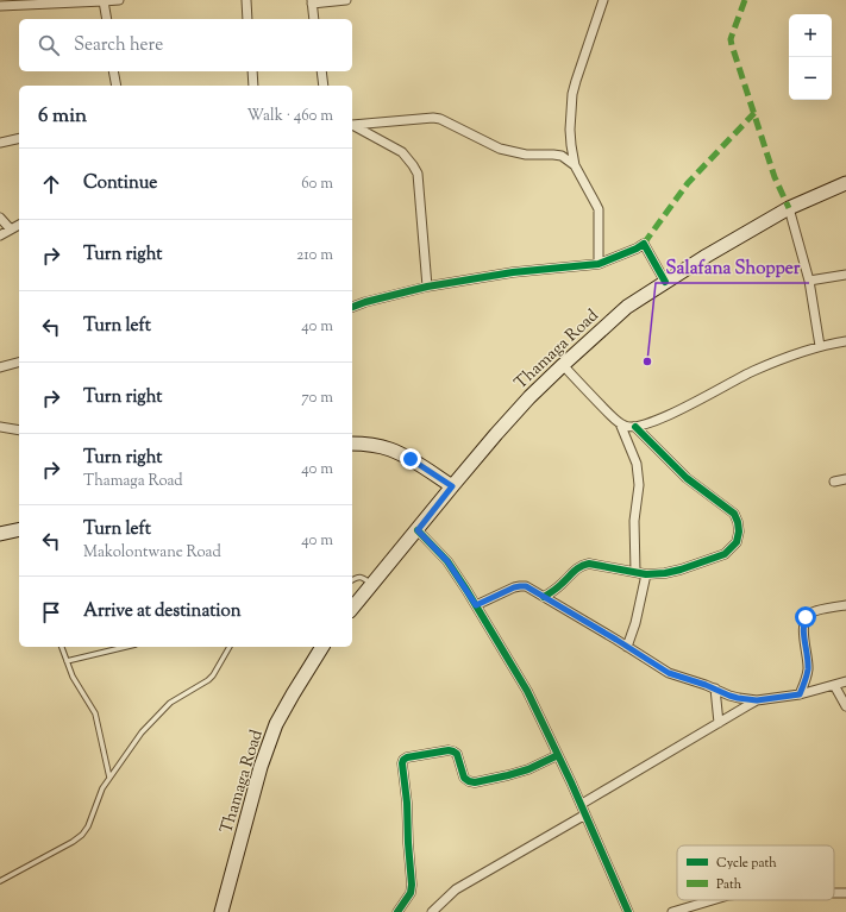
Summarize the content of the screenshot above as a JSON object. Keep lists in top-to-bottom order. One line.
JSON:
{"streets":{"main road":["Thamaga Road"]},"places":["Salafana Shopper"],"legend":["Cycle path","Path"],"page":{"map_buttons":["+","−"],"search":"Search here","heading":["6 min","Walk · 460 m"],"list":[["Continue","60 m"],["Turn right","210 m"],["Turn left","40 m"],["Turn right","70 m"],["Turn right","Thamaga Road","40 m"],["Turn left","Makolontwane Road","40 m"],"Arrive at destination"]}}
